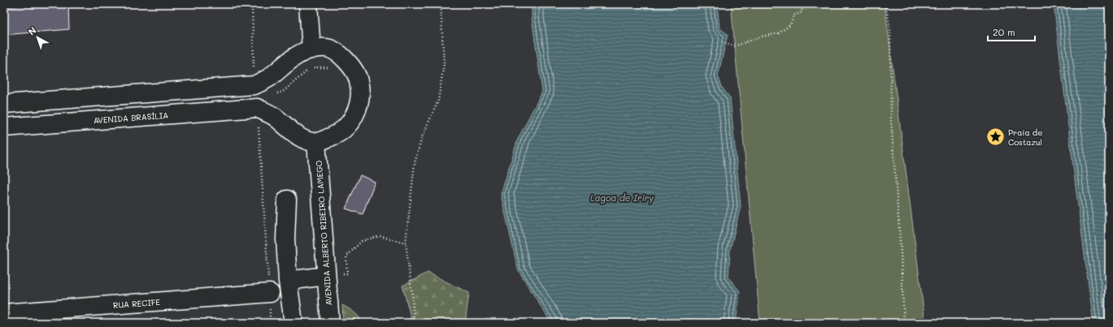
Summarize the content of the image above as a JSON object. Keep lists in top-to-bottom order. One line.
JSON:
{"streets":{"street":["AVENIDA BRASÍLIA","AVENIDA ALBERTO RIBEIRO LAMEGO","RUA RECIFE"]},"water":["Lagoa de Iriry"],"places":{"place":["Praia de Costazul"]},"scale_bar":"20 m","north":"top left"}
